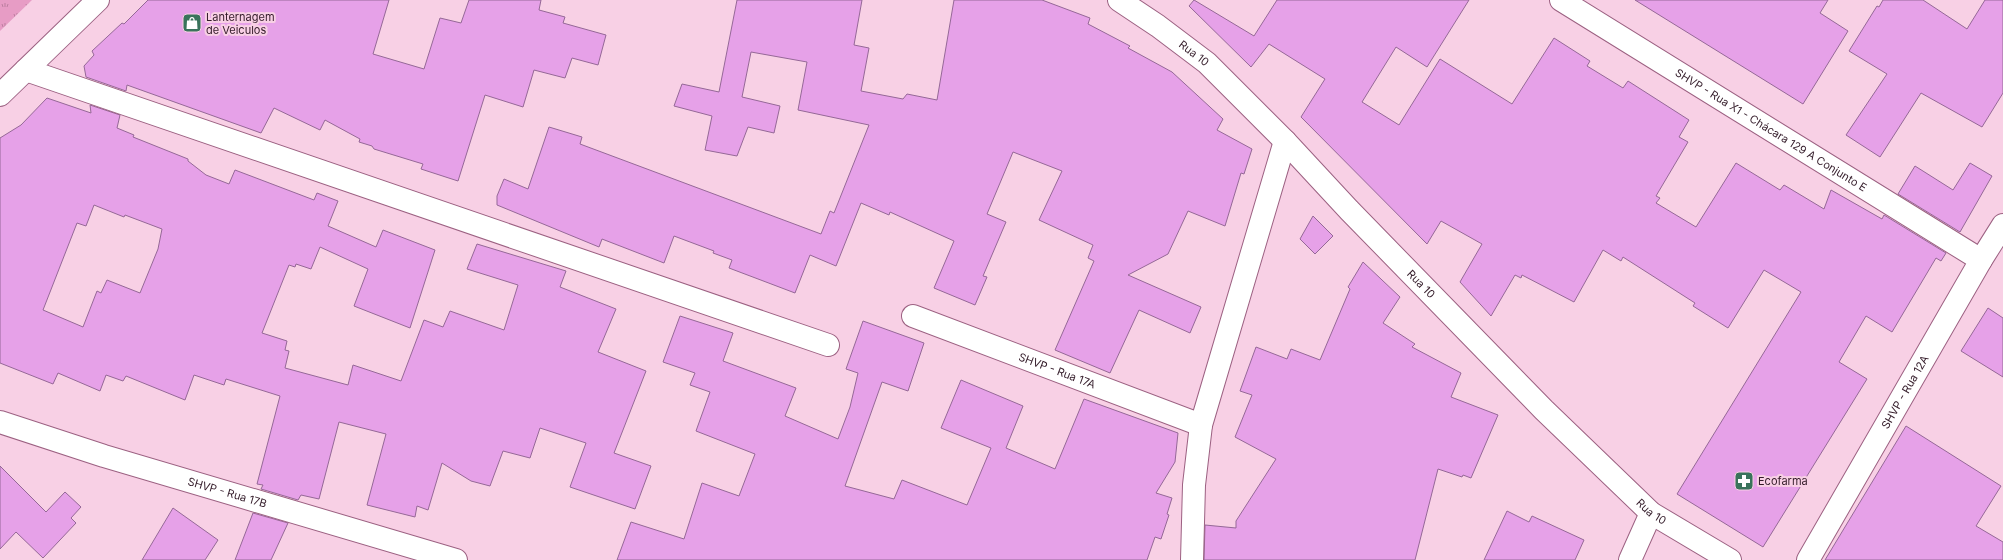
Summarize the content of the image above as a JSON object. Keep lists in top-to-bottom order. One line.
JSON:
{"streets":{"street":["Rua 10","SHVP - Rua X1 - Chácara 129 A Conjunto E","SHVP - Rua 17A","SHVP - Rua 12A","SHVP - Rua 17B"]},"crossings":[["SHVP - Rua X1 - Chácara 129 A Conjunto E","SHVP - Rua 12A"]],"places":{"shop":["Lanternagem de Veiculos"],"pharmacy":["Ecofarma"]}}
